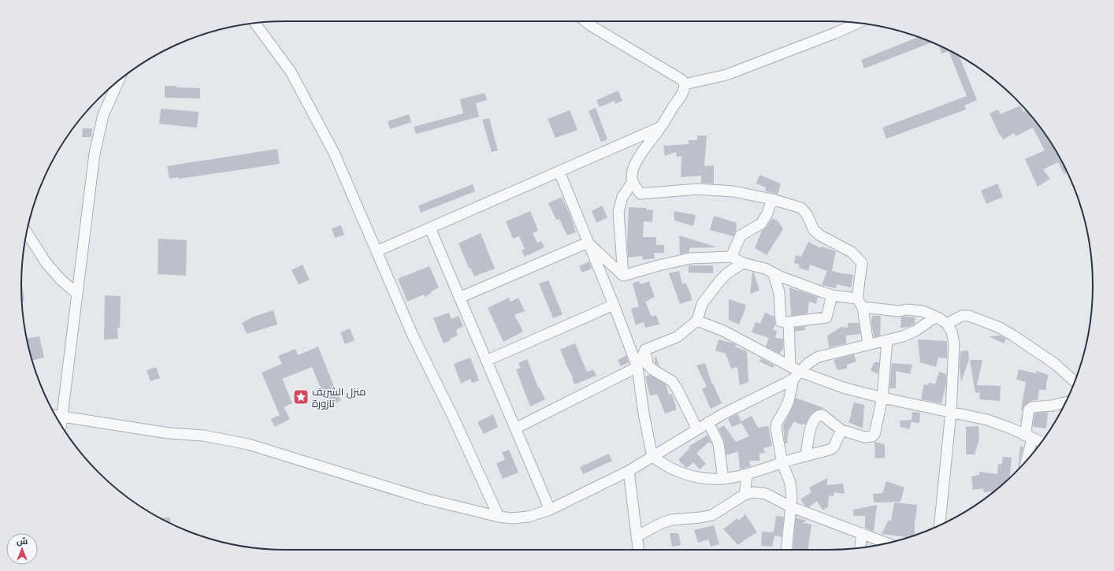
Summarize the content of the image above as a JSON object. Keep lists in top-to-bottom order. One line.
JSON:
{"places":{"place":["منزل الشريف تازورة"]},"north":"top"}
